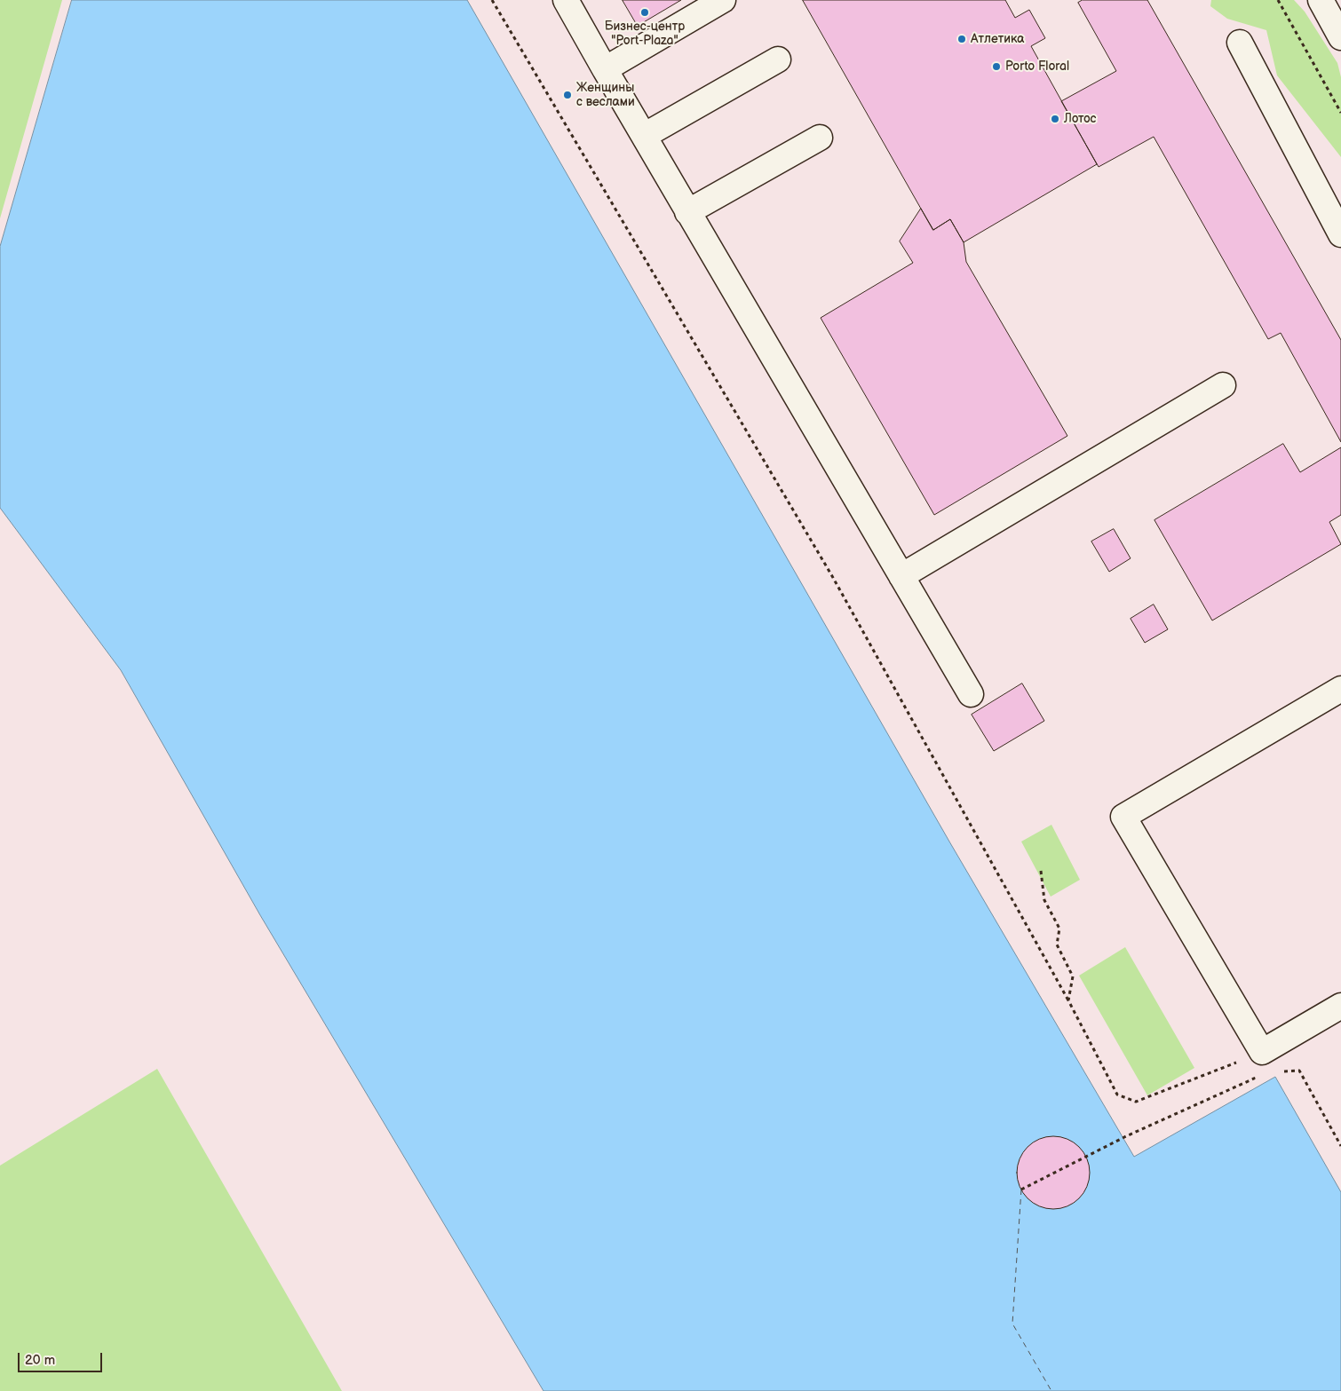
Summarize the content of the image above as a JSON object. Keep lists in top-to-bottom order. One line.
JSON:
{"places":["Бизнес-центр \"Port-Plaza\"","Атлетика","Porto Floral","Женщины с веслами","Лотос"],"scale_bar":"20 m"}
